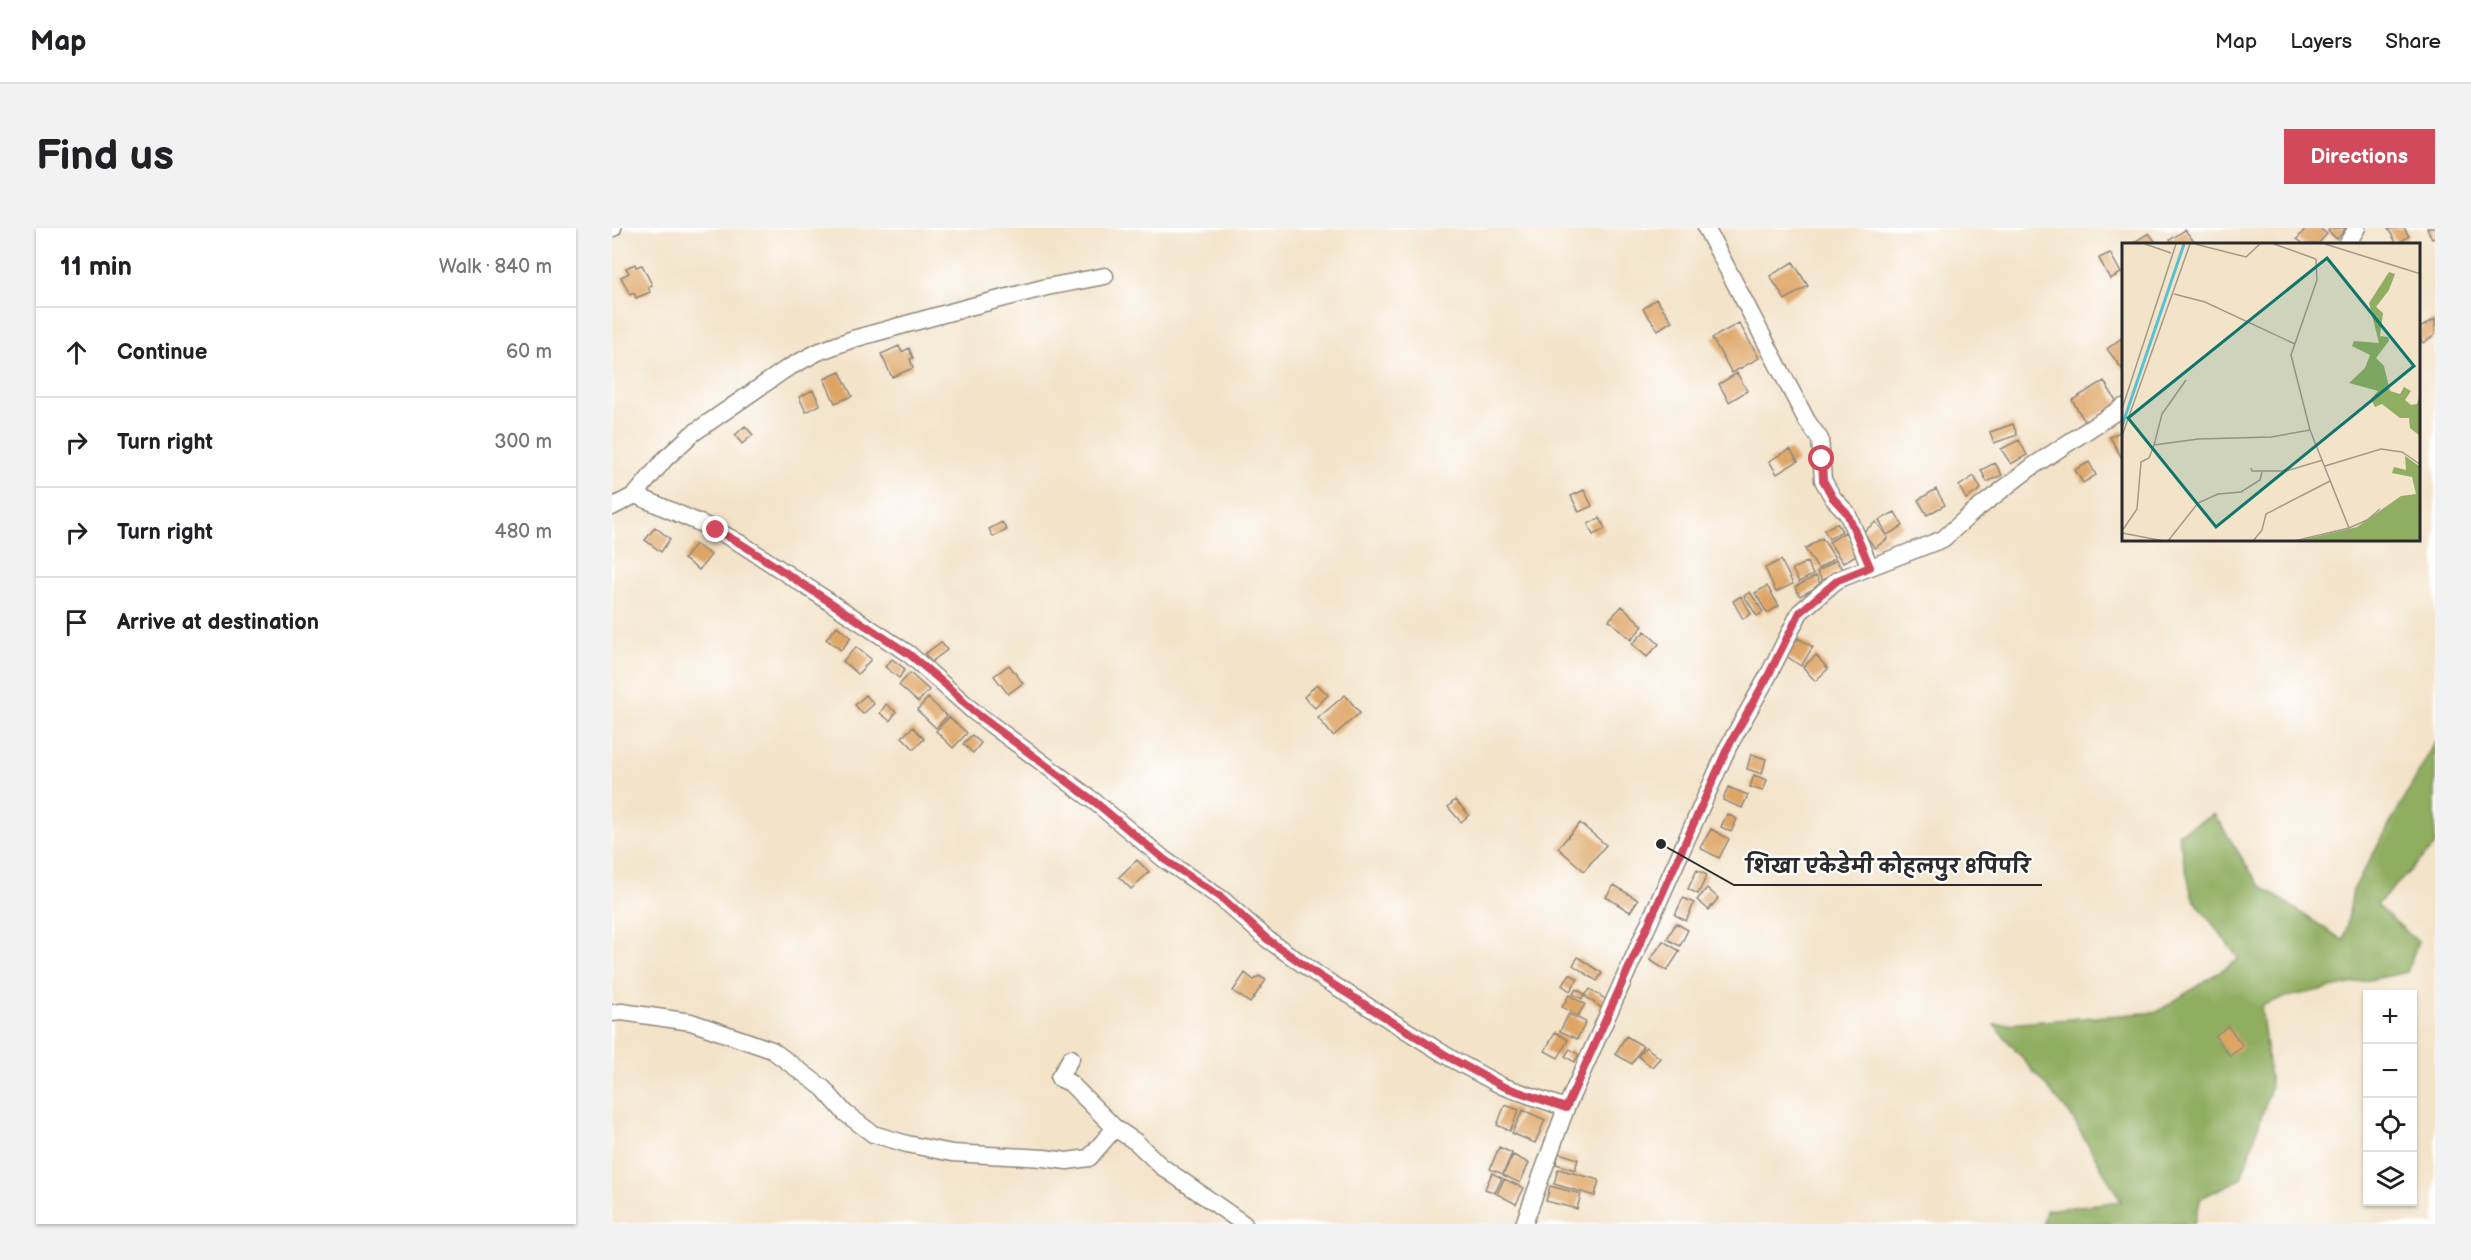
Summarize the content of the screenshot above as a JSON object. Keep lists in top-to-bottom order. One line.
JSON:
{"places":["शिखा एकेडेमी कोहलपुर 8पिपरि"],"page":{"header":"Map","nav":["Map","Layers","Share"],"buttons":"Directions","title":"Find us","heading":["11 min","Walk · 840 m"],"list":[["Continue","60 m"],["Turn right","300 m"],["Turn right","480 m"],"Arrive at destination"],"map_buttons":["+","−"]}}
